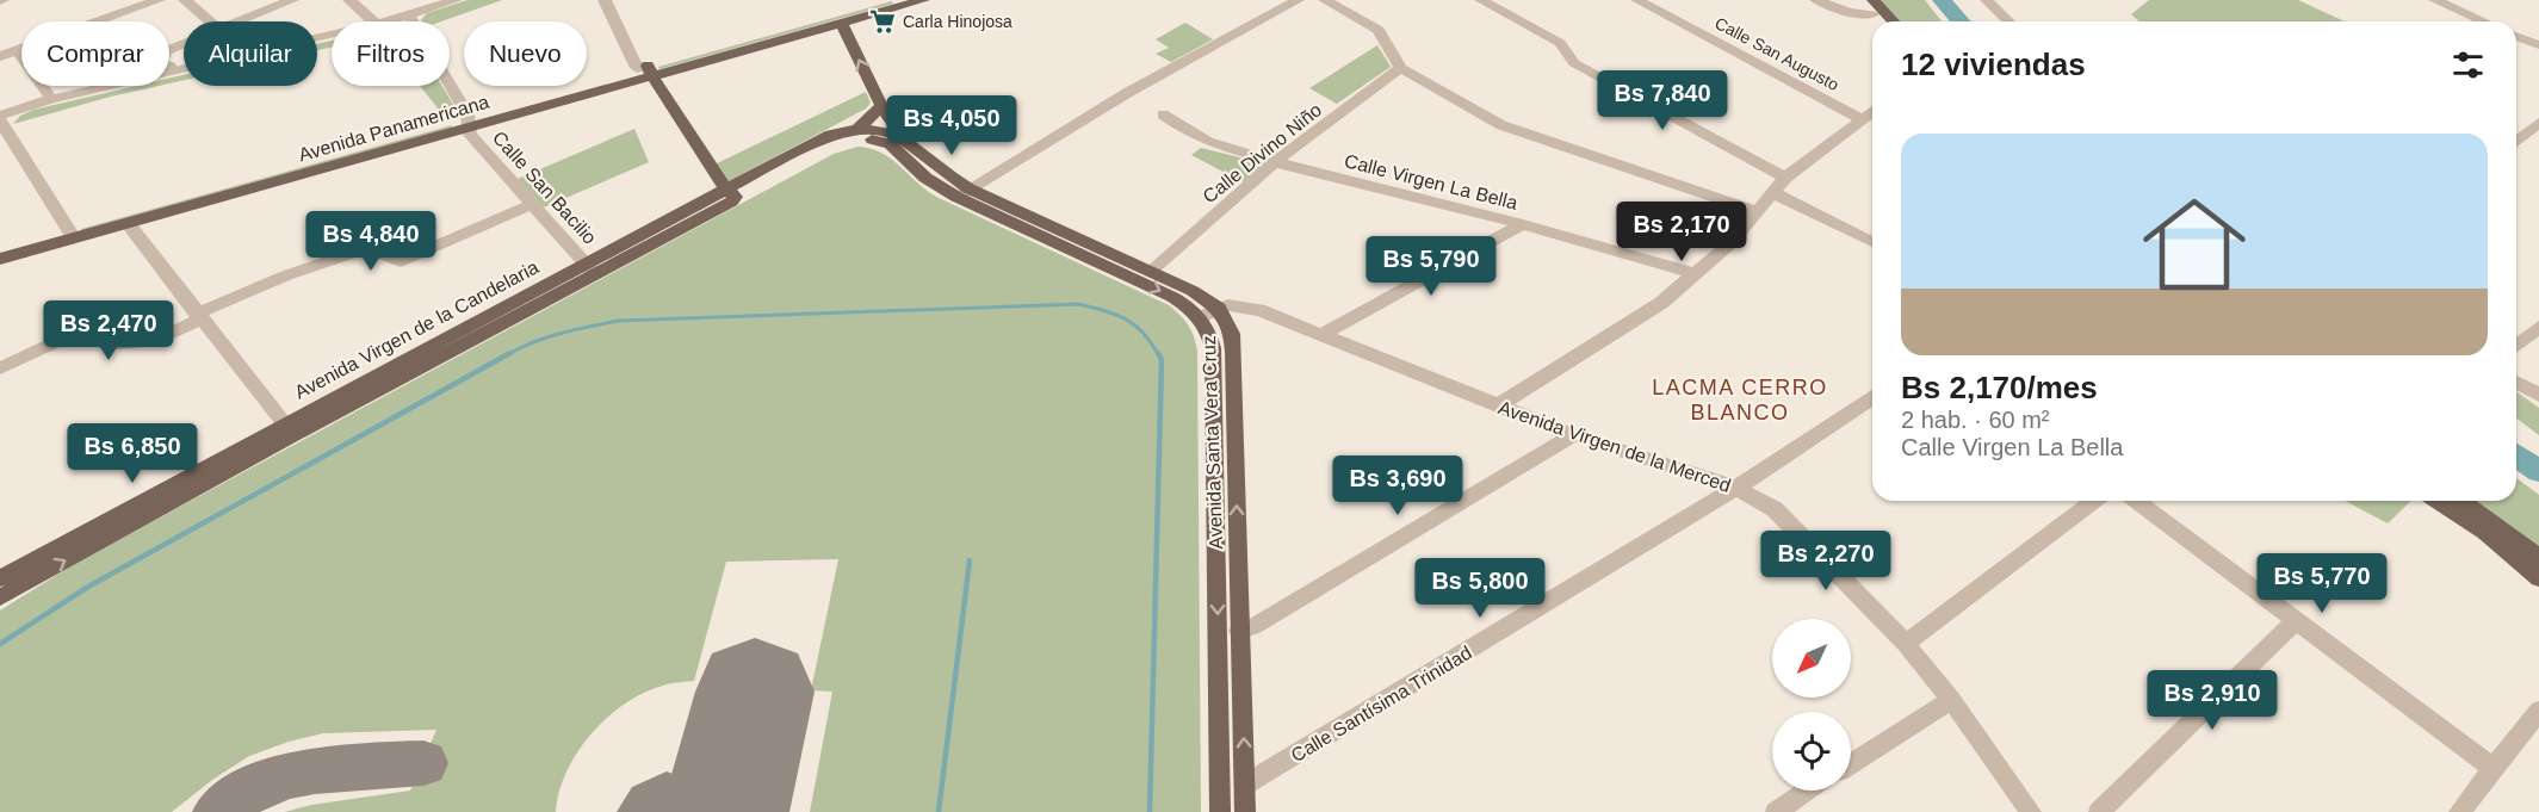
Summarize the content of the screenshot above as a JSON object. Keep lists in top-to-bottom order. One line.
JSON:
{"streets":{"main road":["Avenida Panamericana","Avenida Virgen de la Candelaria","Avenida Santa Vera Cruz"],"street":["Calle San Augusto","Calle Divino Niño","Calle Virgen La Bella","Calle San Bacilio","Avenida Virgen de la Merced","Calle Santísima Trinidad"]},"crossings":[["Avenida Panamericana","Calle San Bacilio"],["Avenida Panamericana","Avenida Santa Vera Cruz"],["Calle Divino Niño","Calle Virgen La Bella"],["Calle Divino Niño","Avenida Santa Vera Cruz"],["Calle San Bacilio","Avenida Virgen de la Candelaria"],["Avenida Virgen de la Candelaria","Avenida Santa Vera Cruz"],["Avenida Santa Vera Cruz","Avenida Virgen de la Merced"],["Avenida Santa Vera Cruz","Calle Santísima Trinidad"],["Avenida Virgen de la Merced","Calle Santísima Trinidad"]],"districts":["LACMA CERRO BLANCO"],"places":{"supermarket":["Carla Hinojosa"]},"north":"bottom left","page":{"chip":["Comprar","Alquilar","Filtros","Nuevo"],"heading":"12 viviendas","price":["Bs 7,840","Bs 4,050","Bs 2,170","Bs 4,840","Bs 5,790","Bs 2,470","Bs 6,850","Bs 3,690","Bs 2,270","Bs 5,770","Bs 5,800","Bs 2,910"],"list":[{"name":"Bs 2,170/mes","note":"2 hab. · 60 m² · Calle Virgen La Bella"}]}}
